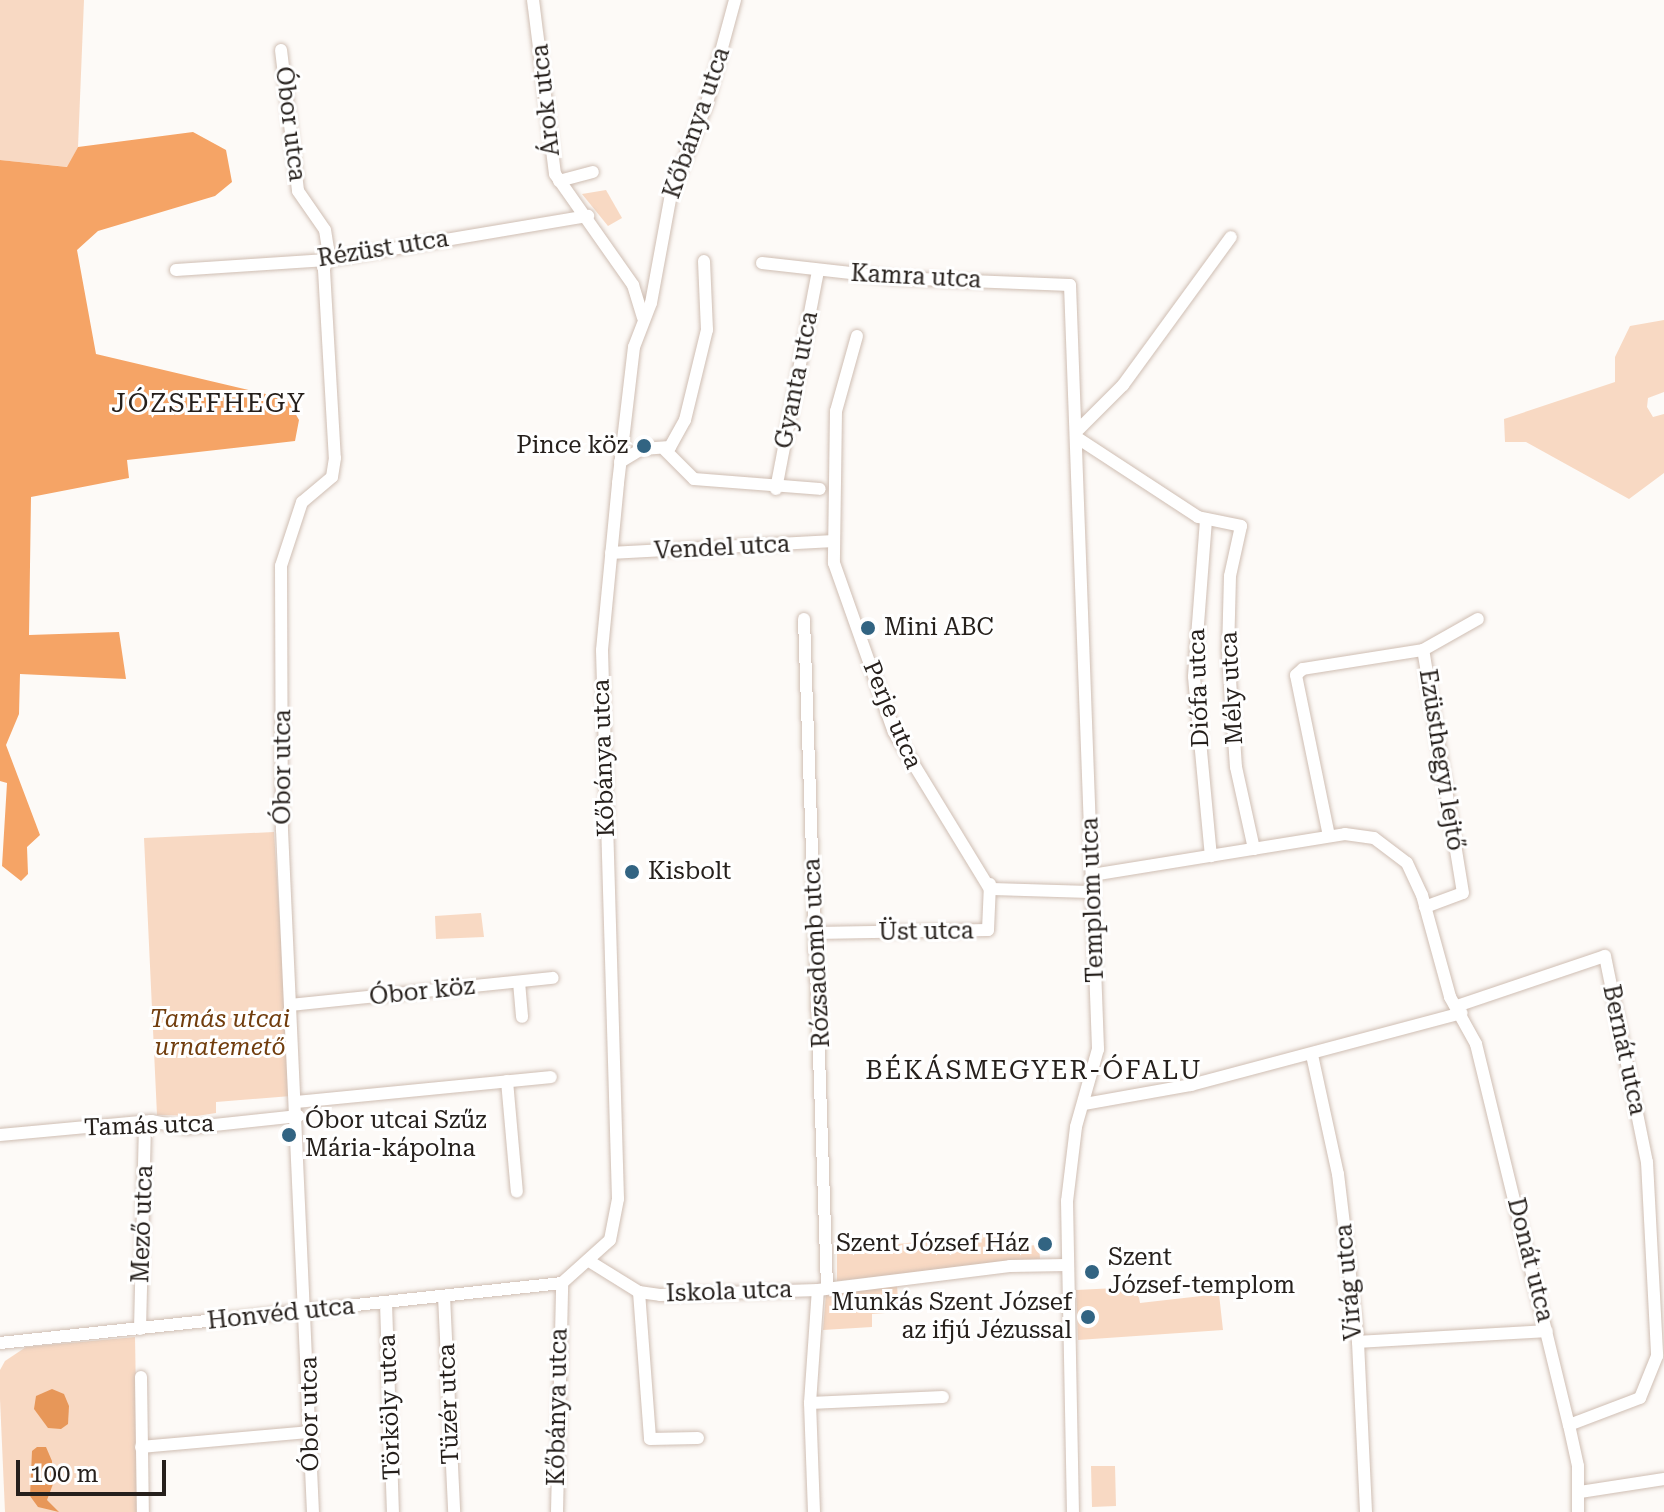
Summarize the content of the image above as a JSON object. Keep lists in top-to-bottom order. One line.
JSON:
{"streets":{"street":["Árok utca","Kőbánya utca","Óbor utca","Rézüst utca","Kamra utca","Gyanta utca","Vendel utca","Diófa utca","Mély utca","Perje utca","Ezüsthegyi lejtő","Templom utca","Üst utca","Rózsadomb utca","Óbor köz","Bernát utca","Tamás utca","Mező utca","Donát utca","Virág utca","Iskola utca","Honvéd utca","Tüzér utca","Törköly utca"]},"crossings":[["Árok utca","Kőbánya utca"],["Árok utca","Rézüst utca"],["Kőbánya utca","Vendel utca"],["Kőbánya utca","Iskola utca"],["Kőbánya utca","Honvéd utca"],["Óbor utca","Rézüst utca"],["Óbor utca","Óbor köz"],["Óbor utca","Tamás utca"],["Óbor utca","Honvéd utca"],["Kamra utca","Gyanta utca"],["Kamra utca","Templom utca"],["Vendel utca","Perje utca"],["Diófa utca","Mély utca"],["Diófa utca","Donát utca"],["Mély utca","Donát utca"],["Perje utca","Üst utca"],["Ezüsthegyi lejtő","Donát utca"],["Templom utca","Donát utca"],["Templom utca","Iskola utca"],["Üst utca","Rózsadomb utca"],["Rózsadomb utca","Iskola utca"],["Bernát utca","Donát utca"],["Tamás utca","Mező utca"],["Mező utca","Honvéd utca"],["Honvéd utca","Tüzér utca"],["Honvéd utca","Törköly utca"]],"districts":["JÓZSEFHEGY","BÉKÁSMEGYER-ÓFALU"],"parks":["Tamás utcai urnatemető"],"places":["Pince köz","Mini ABC","Kisbolt","Óbor utcai Szűz Mária-kápolna","Szent József Ház","Szent József-templom","Munkás Szent József az ifjú Jézussal"],"scale_bar":"100 m"}
